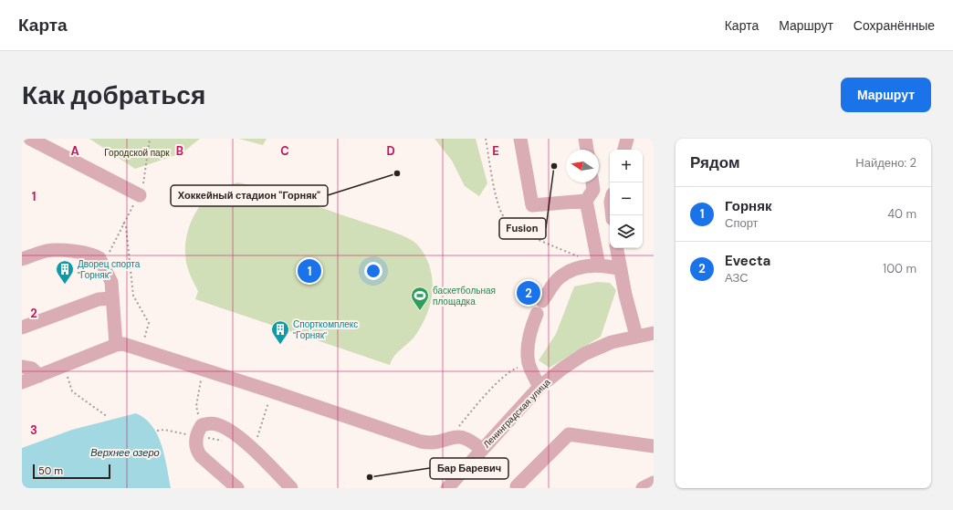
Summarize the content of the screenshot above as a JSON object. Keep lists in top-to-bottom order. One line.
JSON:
{"streets":{"street":["Ленинградская улица"]},"water":["Верхнее озеро"],"parks":["Городской парк"],"places":{"other":["Fusion","Хоккейный стадион \"Горняк\"","Бар Баревич"],"building":["Дворец спорта \"Горняк\"","Спорткомплекс \"Горняк\""],"sports":["баскетбольная площадка"]},"scale_bar":"50 m","north":"left","page":{"header":"Карта","nav":["Карта","Маршрут","Сохранённые"],"buttons":"Маршрут","title":"Как добраться","heading":["Рядом","Найдено: 2"],"map_buttons":["+","−"],"list":[{"mark":"1","name":"Горняк","note":"Спорт","value":"40 m"},{"mark":"2","name":"Evecta","note":"АЗС","value":"100 m"}],"pins":["1","2"],"scale":"50 m"},"grid":{"columns":["A","B","C","D","E"],"rows":["1","2","3"]}}
